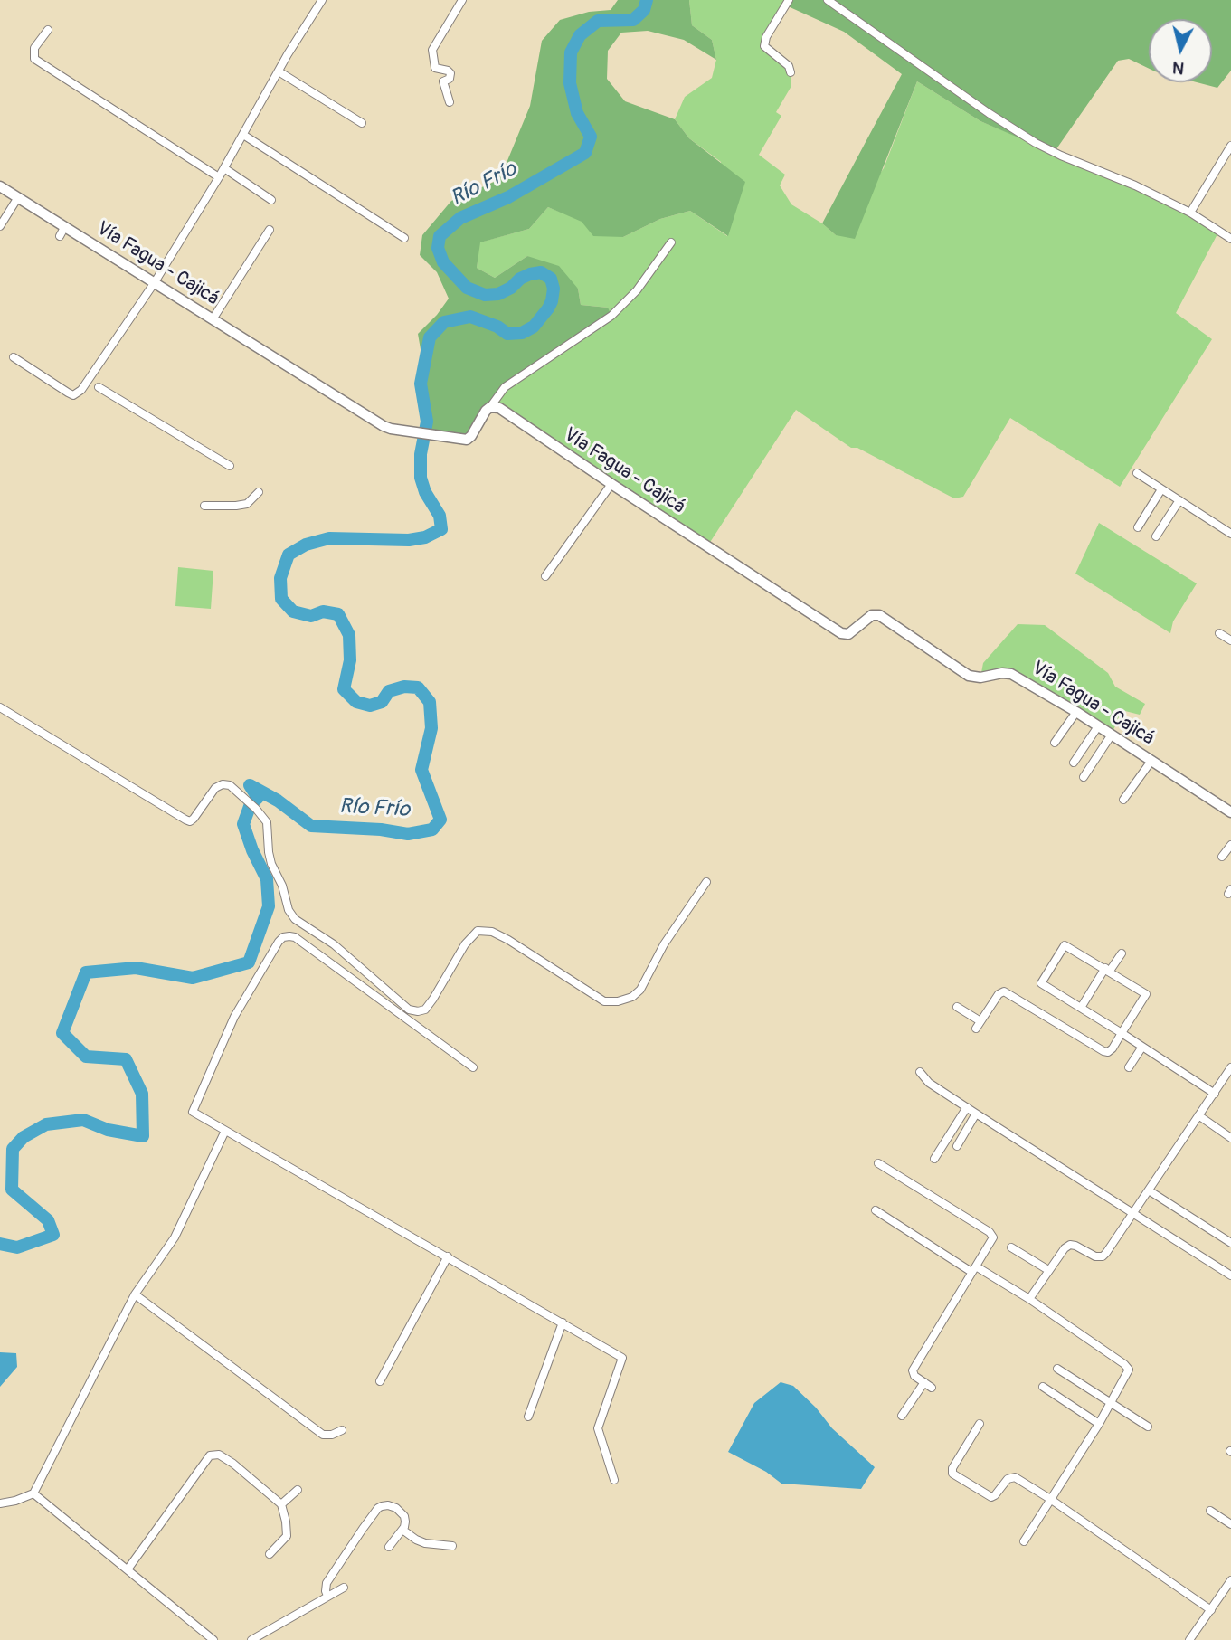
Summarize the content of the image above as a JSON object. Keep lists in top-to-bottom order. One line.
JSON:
{"streets":{"street":["Vía Fagua - Cajicá"]},"water":["Río Frío"],"north":"bottom"}
